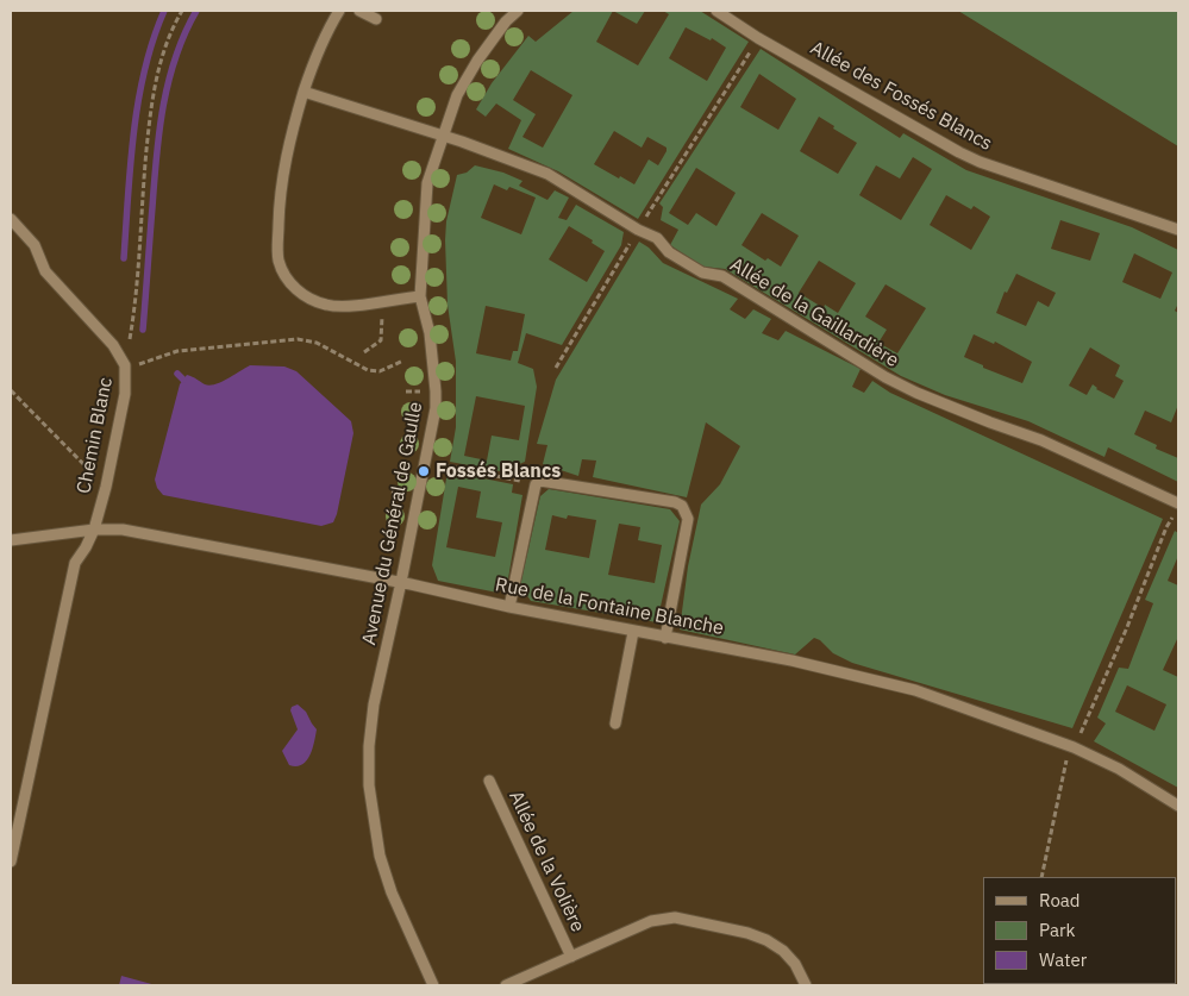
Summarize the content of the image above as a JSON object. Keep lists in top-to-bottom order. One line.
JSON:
{"streets":{"street":["Allée des Fossés Blancs","Allée de la Gaillardière","Chemin Blanc","Avenue du Général de Gaulle","Rue de la Fontaine Blanche","Allée de la Volière"]},"crossings":[["Allée de la Gaillardière","Avenue du Général de Gaulle"],["Chemin Blanc","Rue de la Fontaine Blanche"],["Avenue du Général de Gaulle","Rue de la Fontaine Blanche"]],"places":["Fossés Blancs"],"legend":["Road","Park","Water"]}
